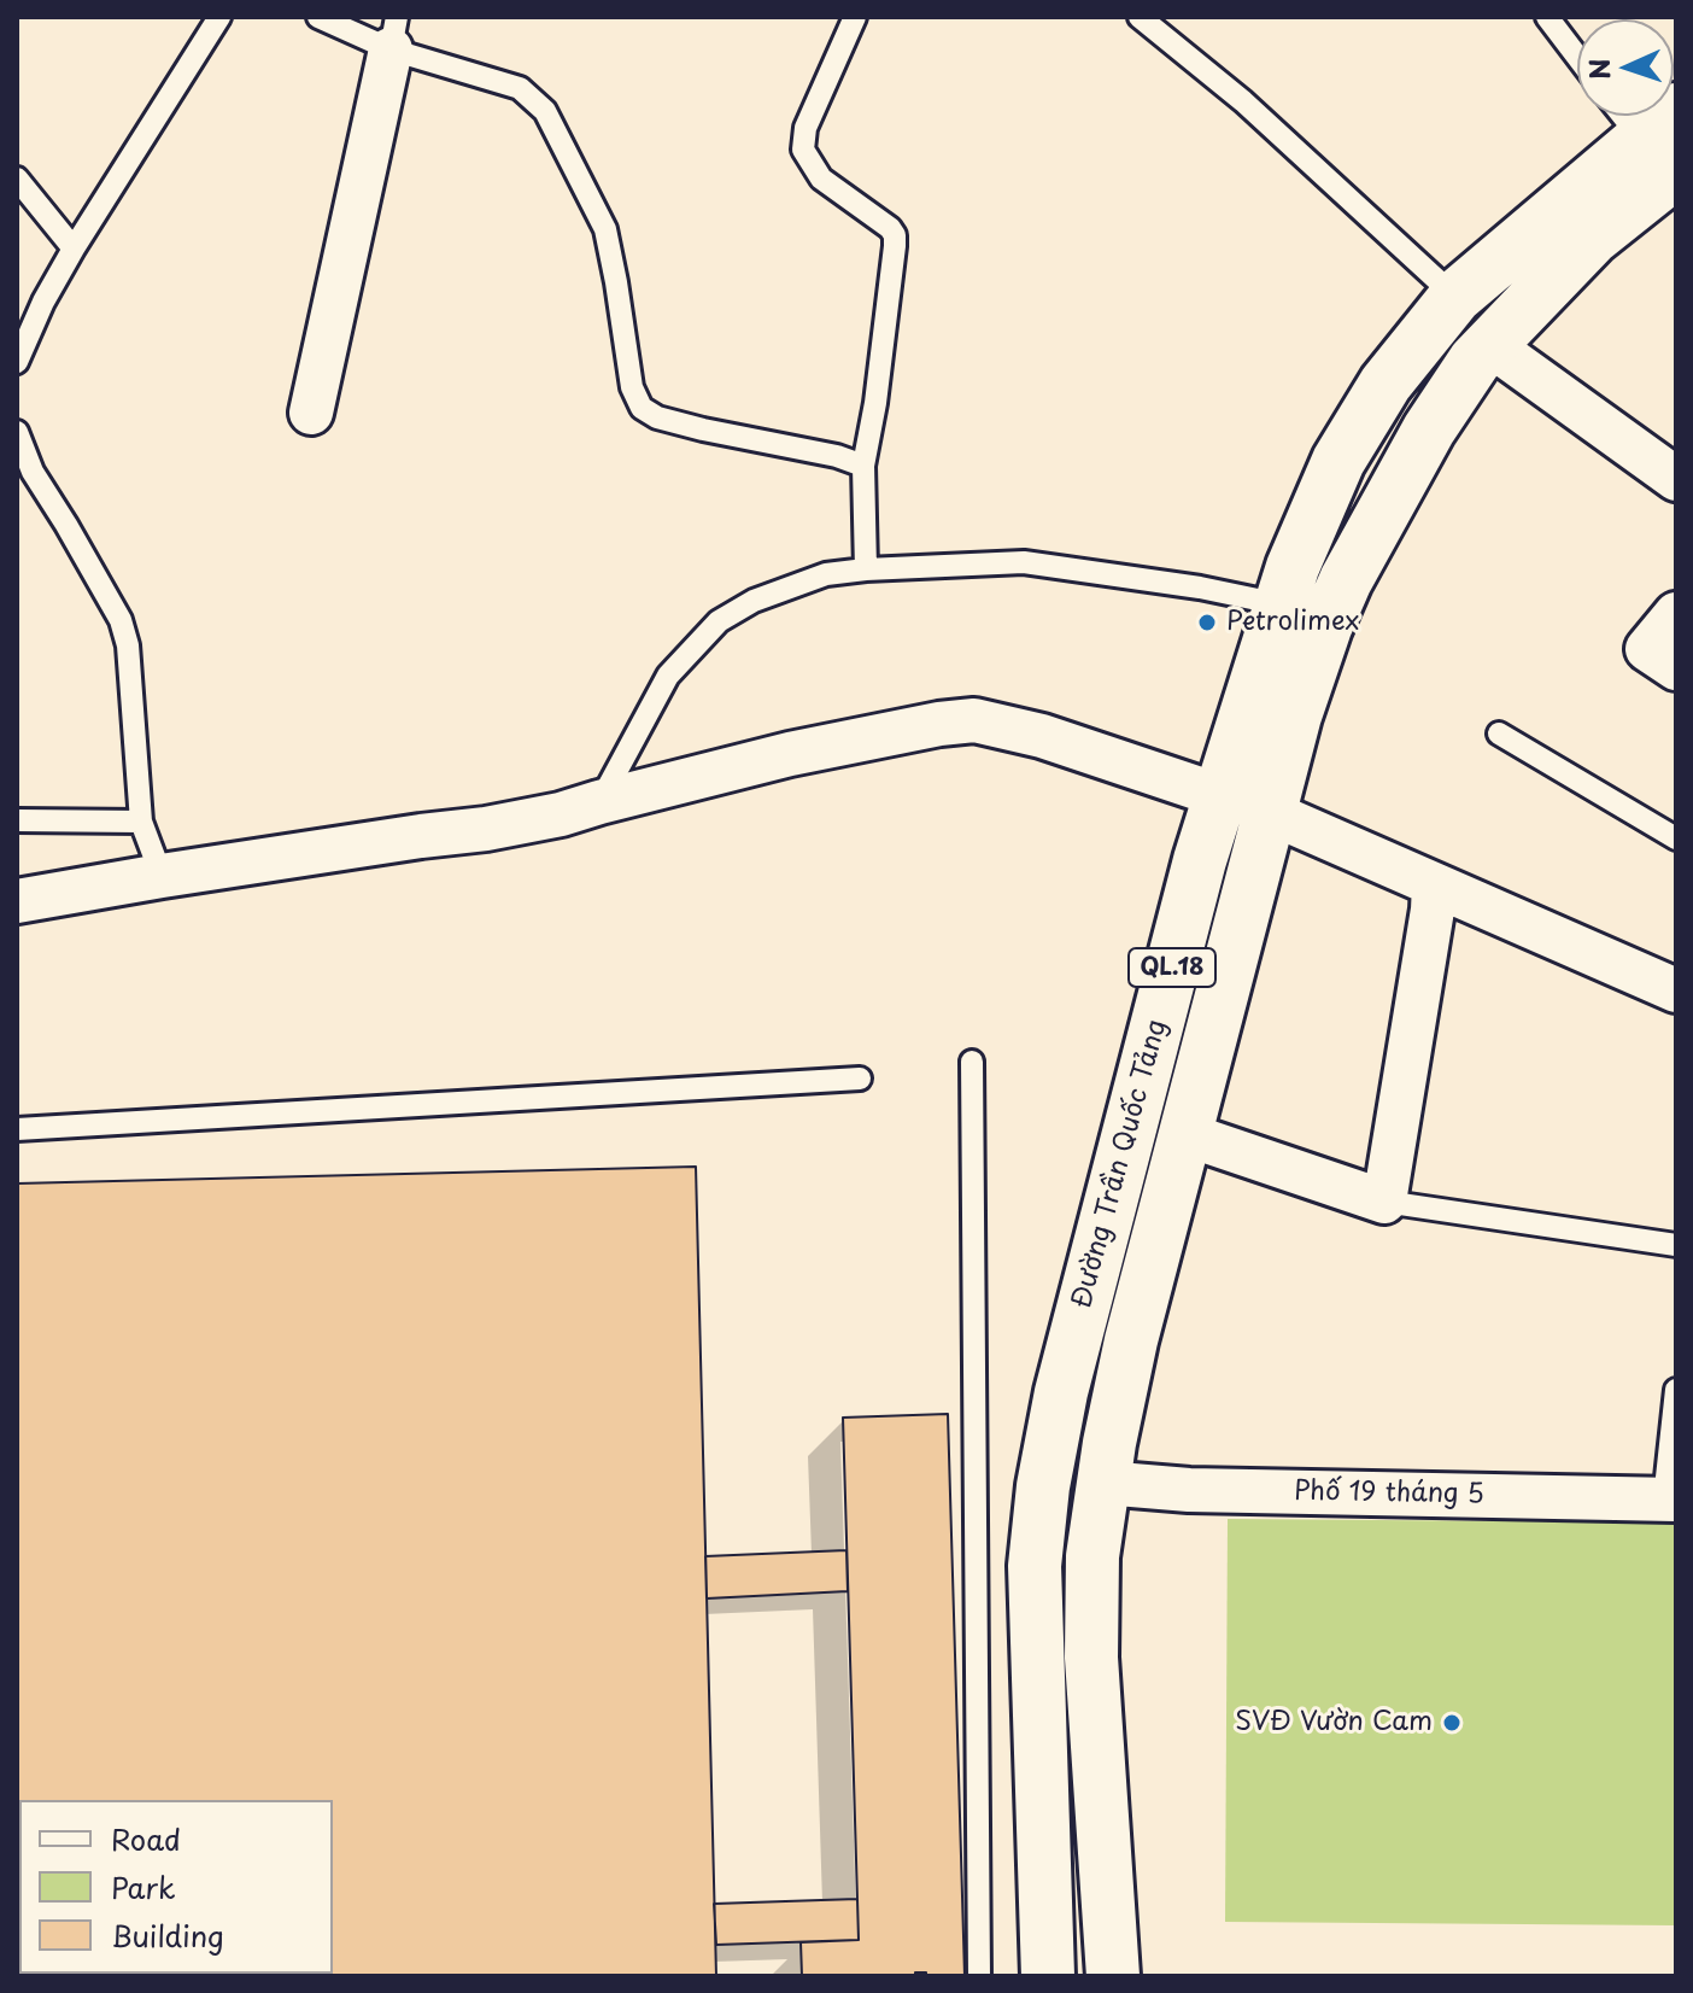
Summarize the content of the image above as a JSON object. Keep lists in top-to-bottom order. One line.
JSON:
{"streets":{"highway":["QL.18","Đường Trần Quốc Tảng"],"street":["Phố 19 tháng 5"]},"crossings":[["Đường Trần Quốc Tảng","Phố 19 tháng 5"]],"places":["Petrolimex","SVĐ Vườn Cam"],"legend":["Road","Park","Building"],"north":"left"}
